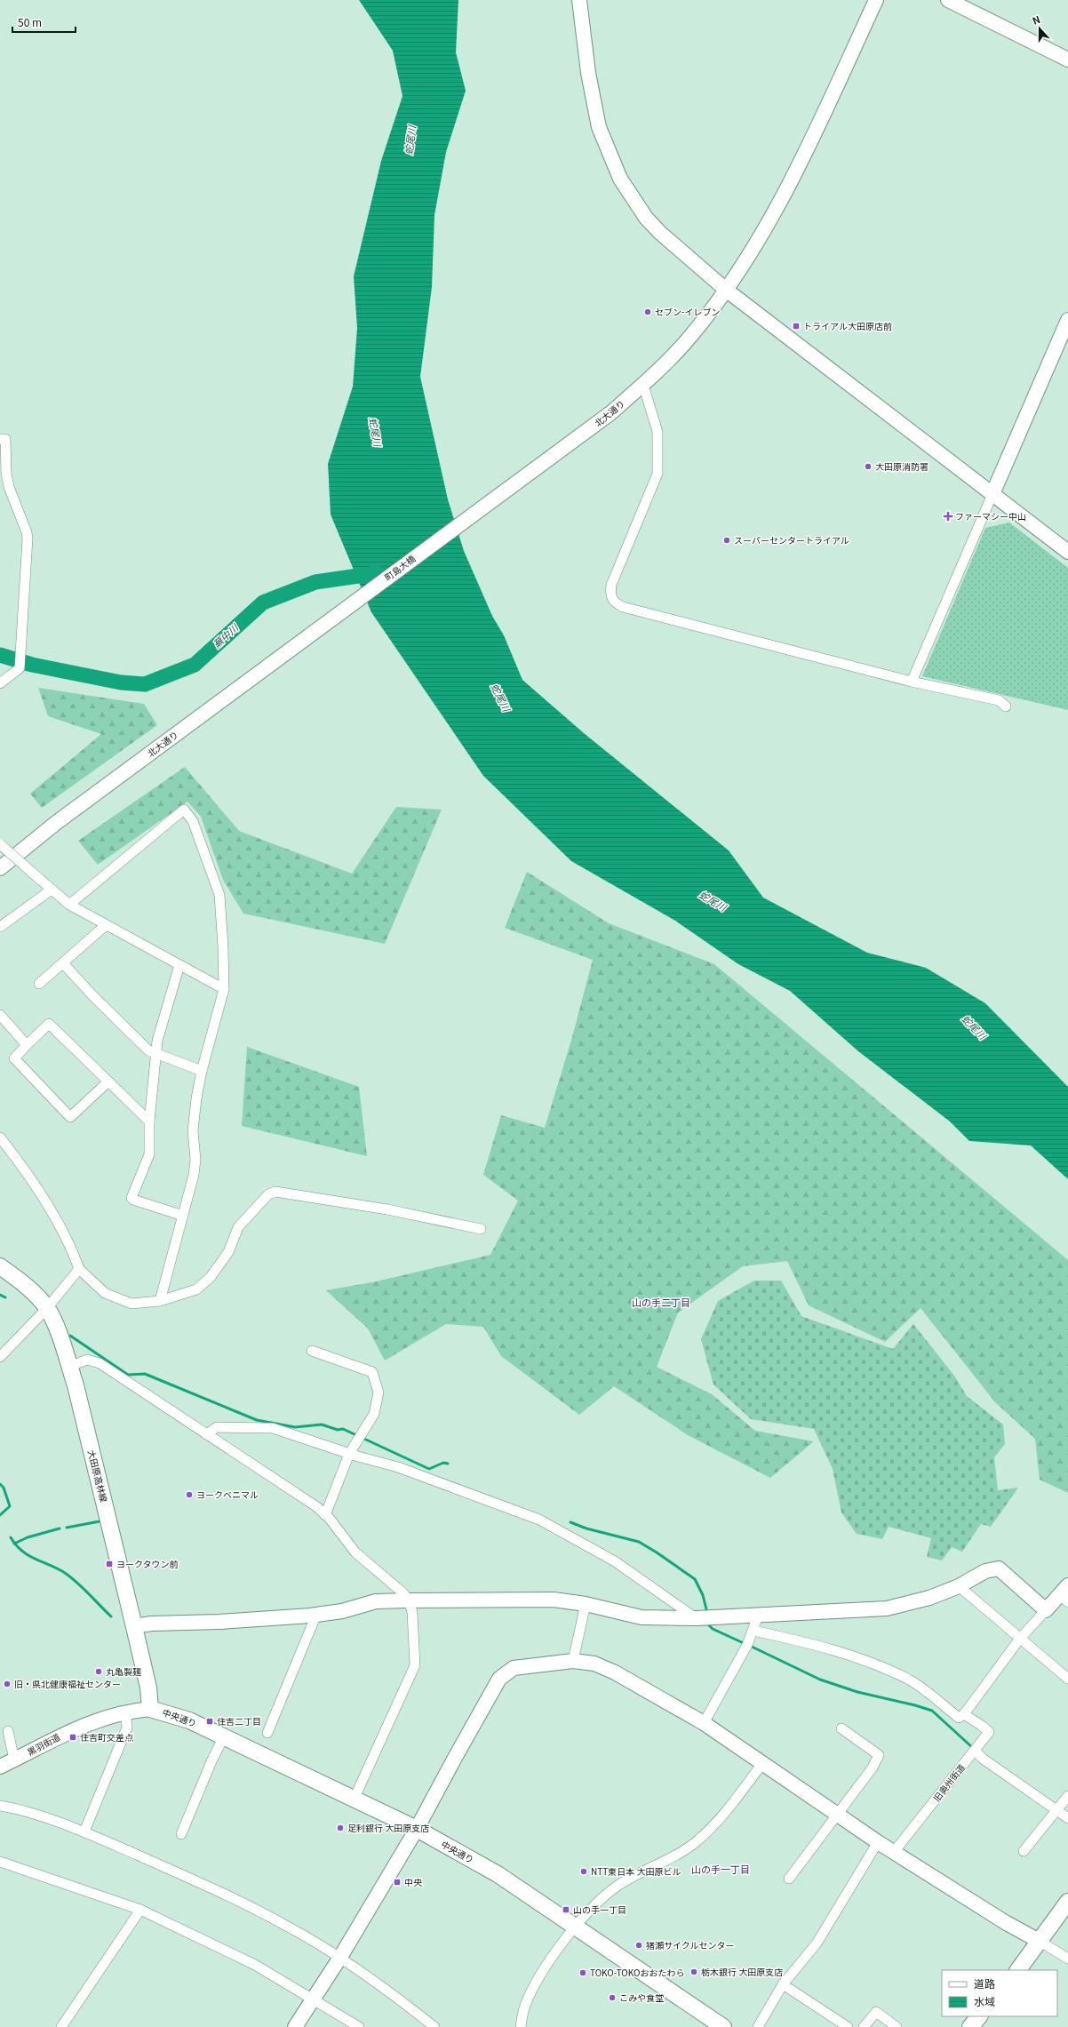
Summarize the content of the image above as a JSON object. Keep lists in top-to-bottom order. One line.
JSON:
{"streets":{"main road":["大田原高林線","中央通り"],"street":["北大通り","町島大橋","黒羽街道","旧奥州街道"]},"crossings":[["北大通り","町島大橋"],["大田原高林線","中央通り"],["大田原高林線","黒羽街道"],["中央通り","黒羽街道"]],"districts":["山の手二丁目","山の手一丁目"],"water":["蛇尾川","蕪中川"],"places":{"other":["セブン-イレブン","大田原消防署","スーパーセンタートライアル","ヨークベニマル","丸亀製麺","旧・県北健康福祉センター","足利銀行 大田原支店","NTT東日本 大田原ビル","猪瀬サイクルセンター","栃木銀行 大田原支店","TOKO-TOKOおおたわら","こみや食堂"],"transit":["トライアル大田原店前","ヨークタウン前","住吉二丁目","住吉町交差点","中央","山の手一丁目"],"health":["ファーマシー中山"]},"legend":["道路","水域"],"scale_bar":"50 m","north":"top"}
